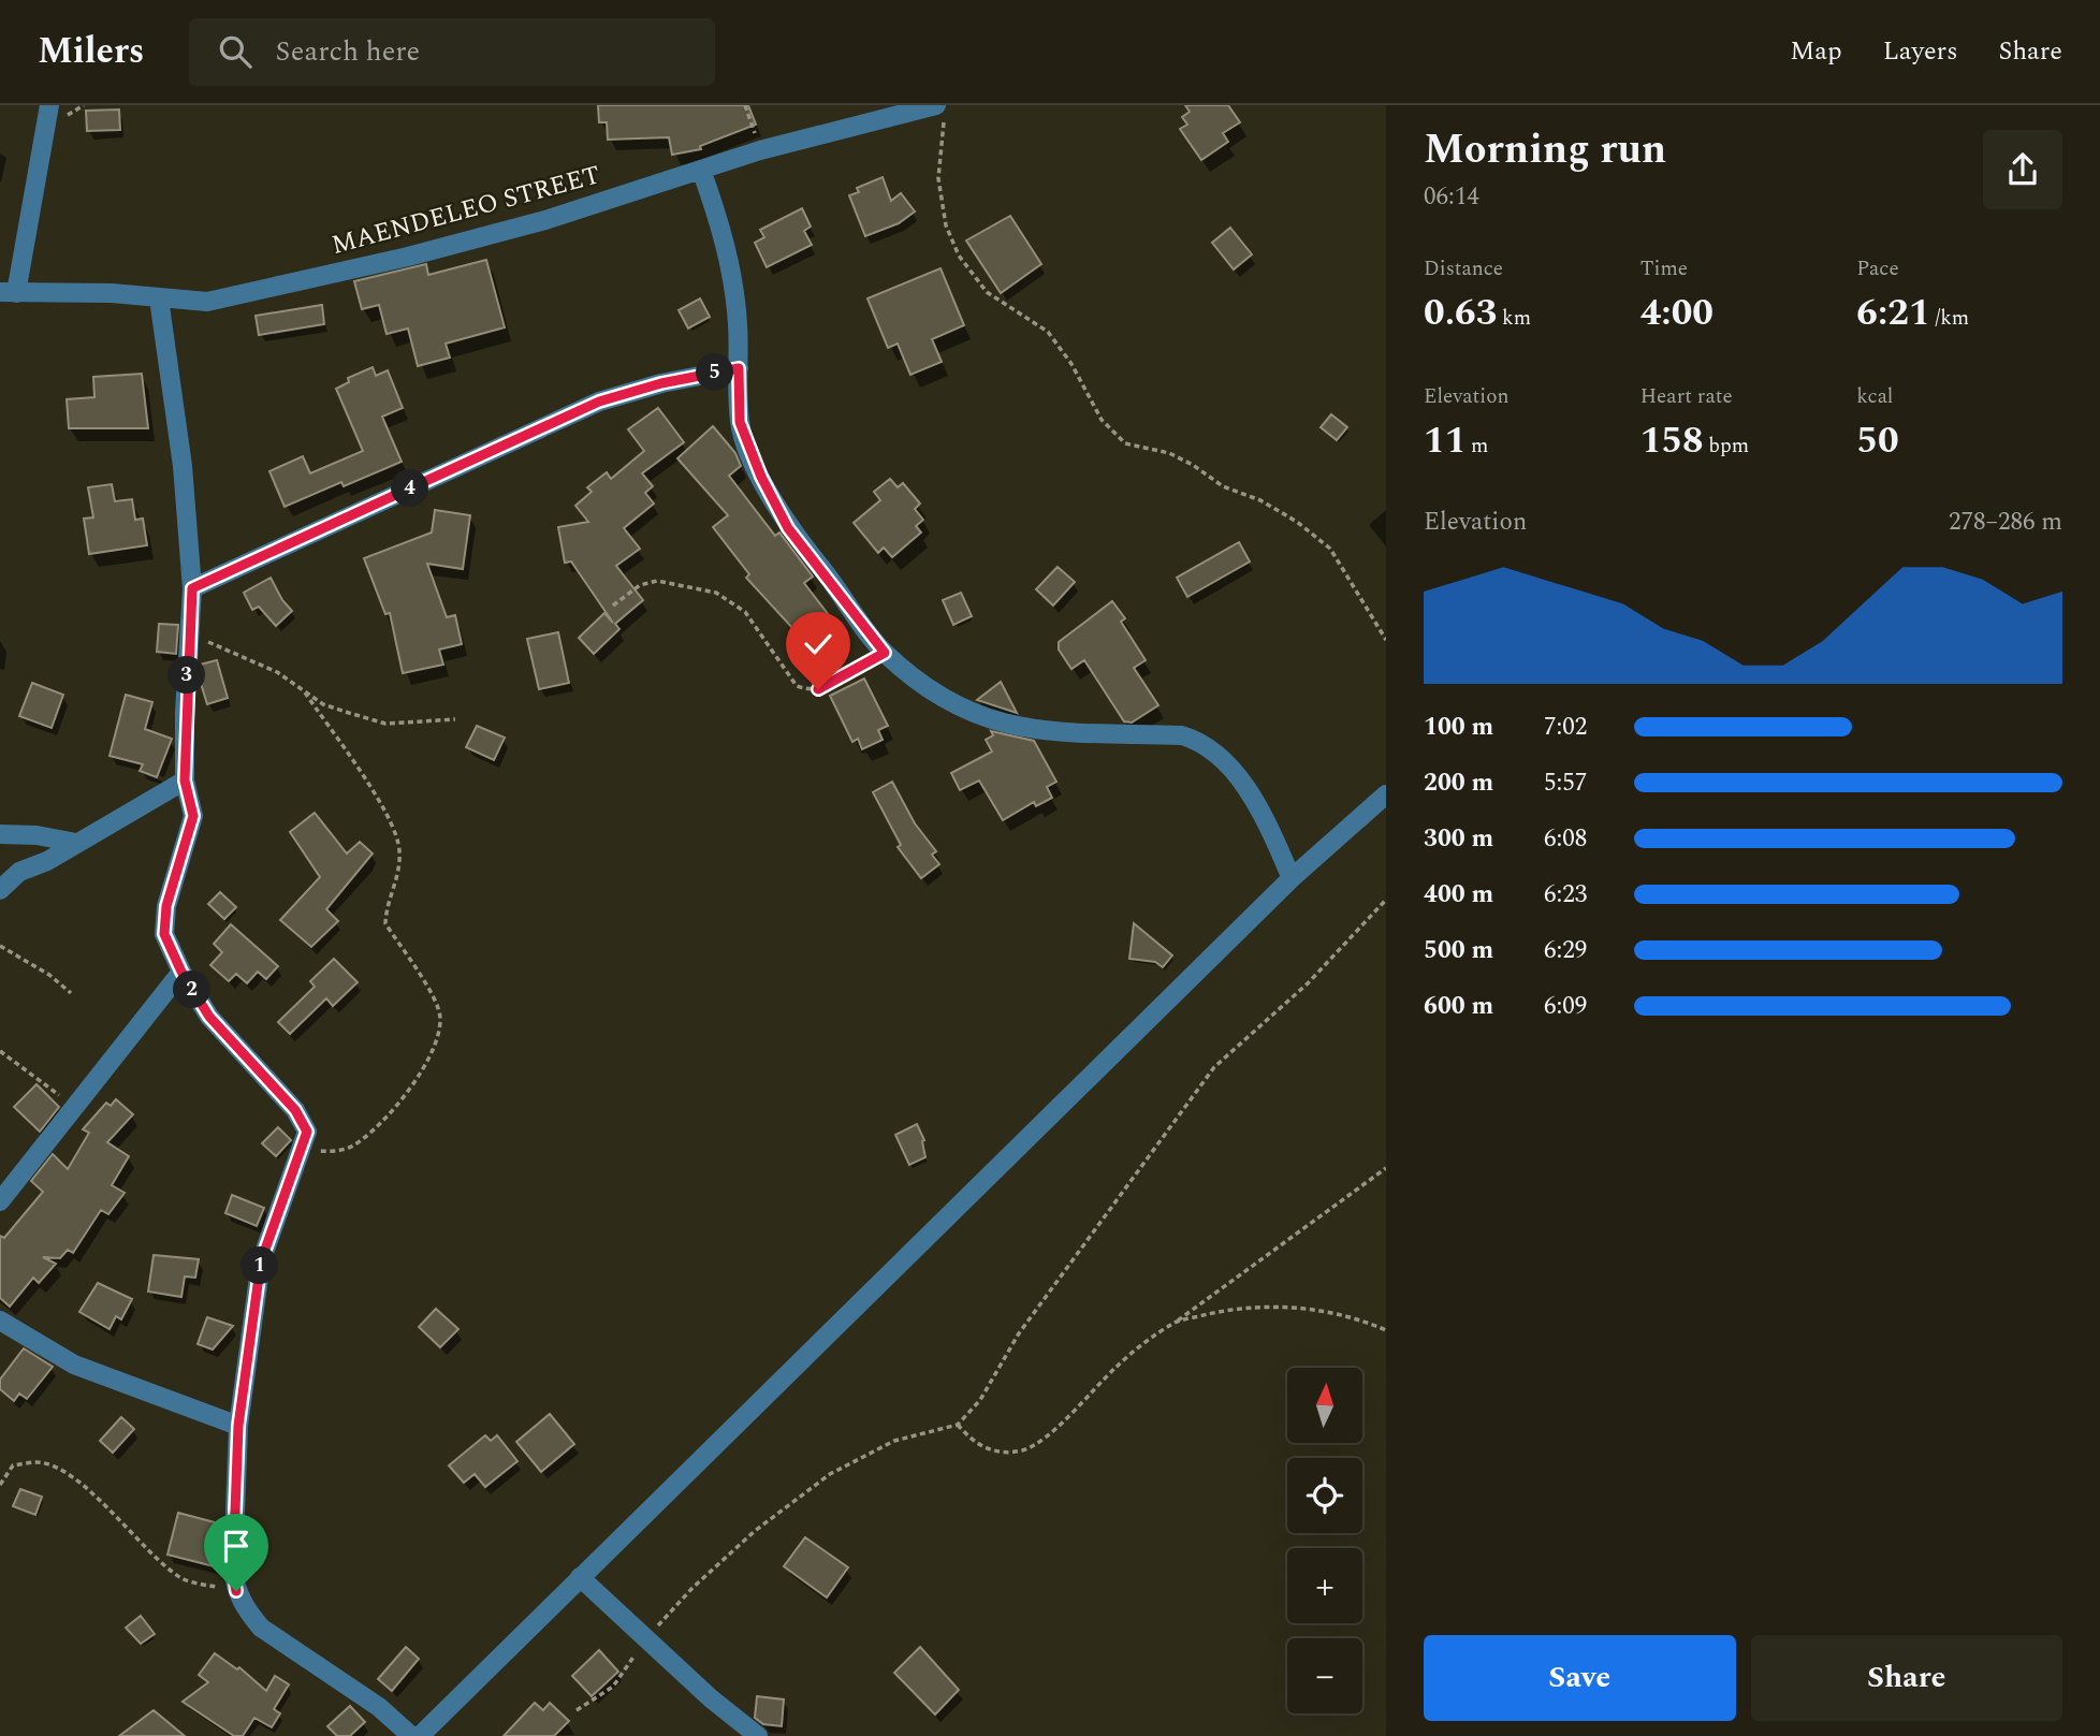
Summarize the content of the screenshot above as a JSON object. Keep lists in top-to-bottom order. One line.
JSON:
{"streets":{"street":["MAENDELEO STREET"]},"north":"top","page":{"header":"Milers","search":"Search here","nav":["Map","Layers","Share"],"heading":["Morning run","06:14"],"stats":[["Distance","0.63 km"],["Time","4:00"],["Pace","6:21 /km"],["Elevation","11 m"],["Heart rate","158 bpm"],["kcal","50"]],"pins":["5","4","3","2","1"],"chart":["Elevation","278–286 m"],"list":[{"name":"100 m","note":"7:02"},{"name":"200 m","note":"5:57"},{"name":"300 m","note":"6:08"},{"name":"400 m","note":"6:23"},{"name":"500 m","note":"6:29"},{"name":"600 m","note":"6:09"}],"map_buttons":["+","−"],"buttons":["Save","Share"]}}
